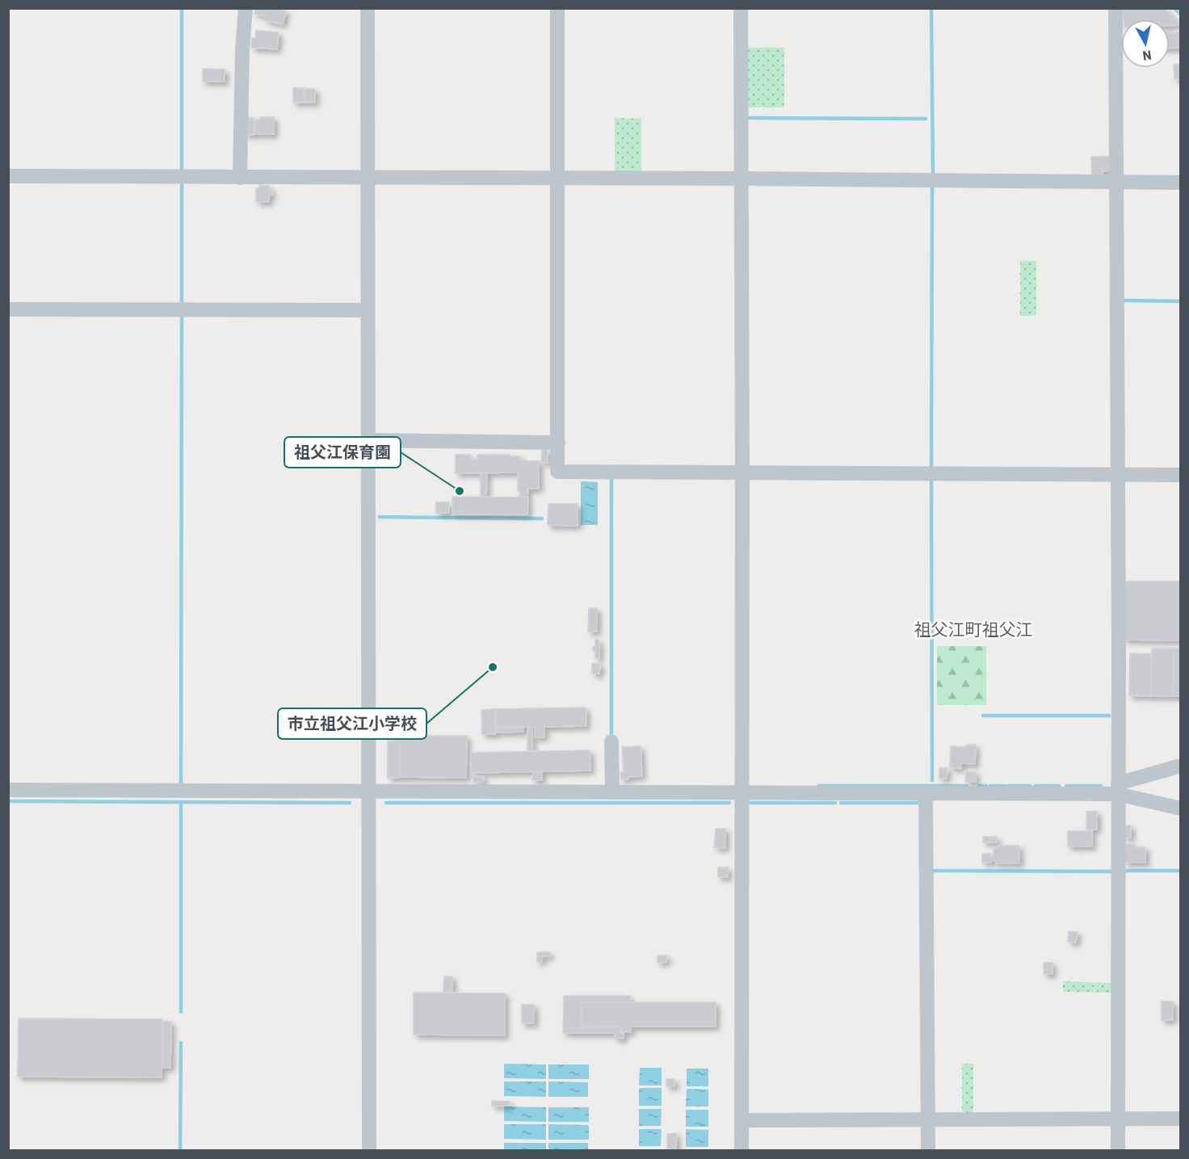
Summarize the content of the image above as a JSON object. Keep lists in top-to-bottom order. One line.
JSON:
{"districts":["祖父江町祖父江"],"places":["祖父江保育園","市立祖父江小学校"],"north":"bottom"}
